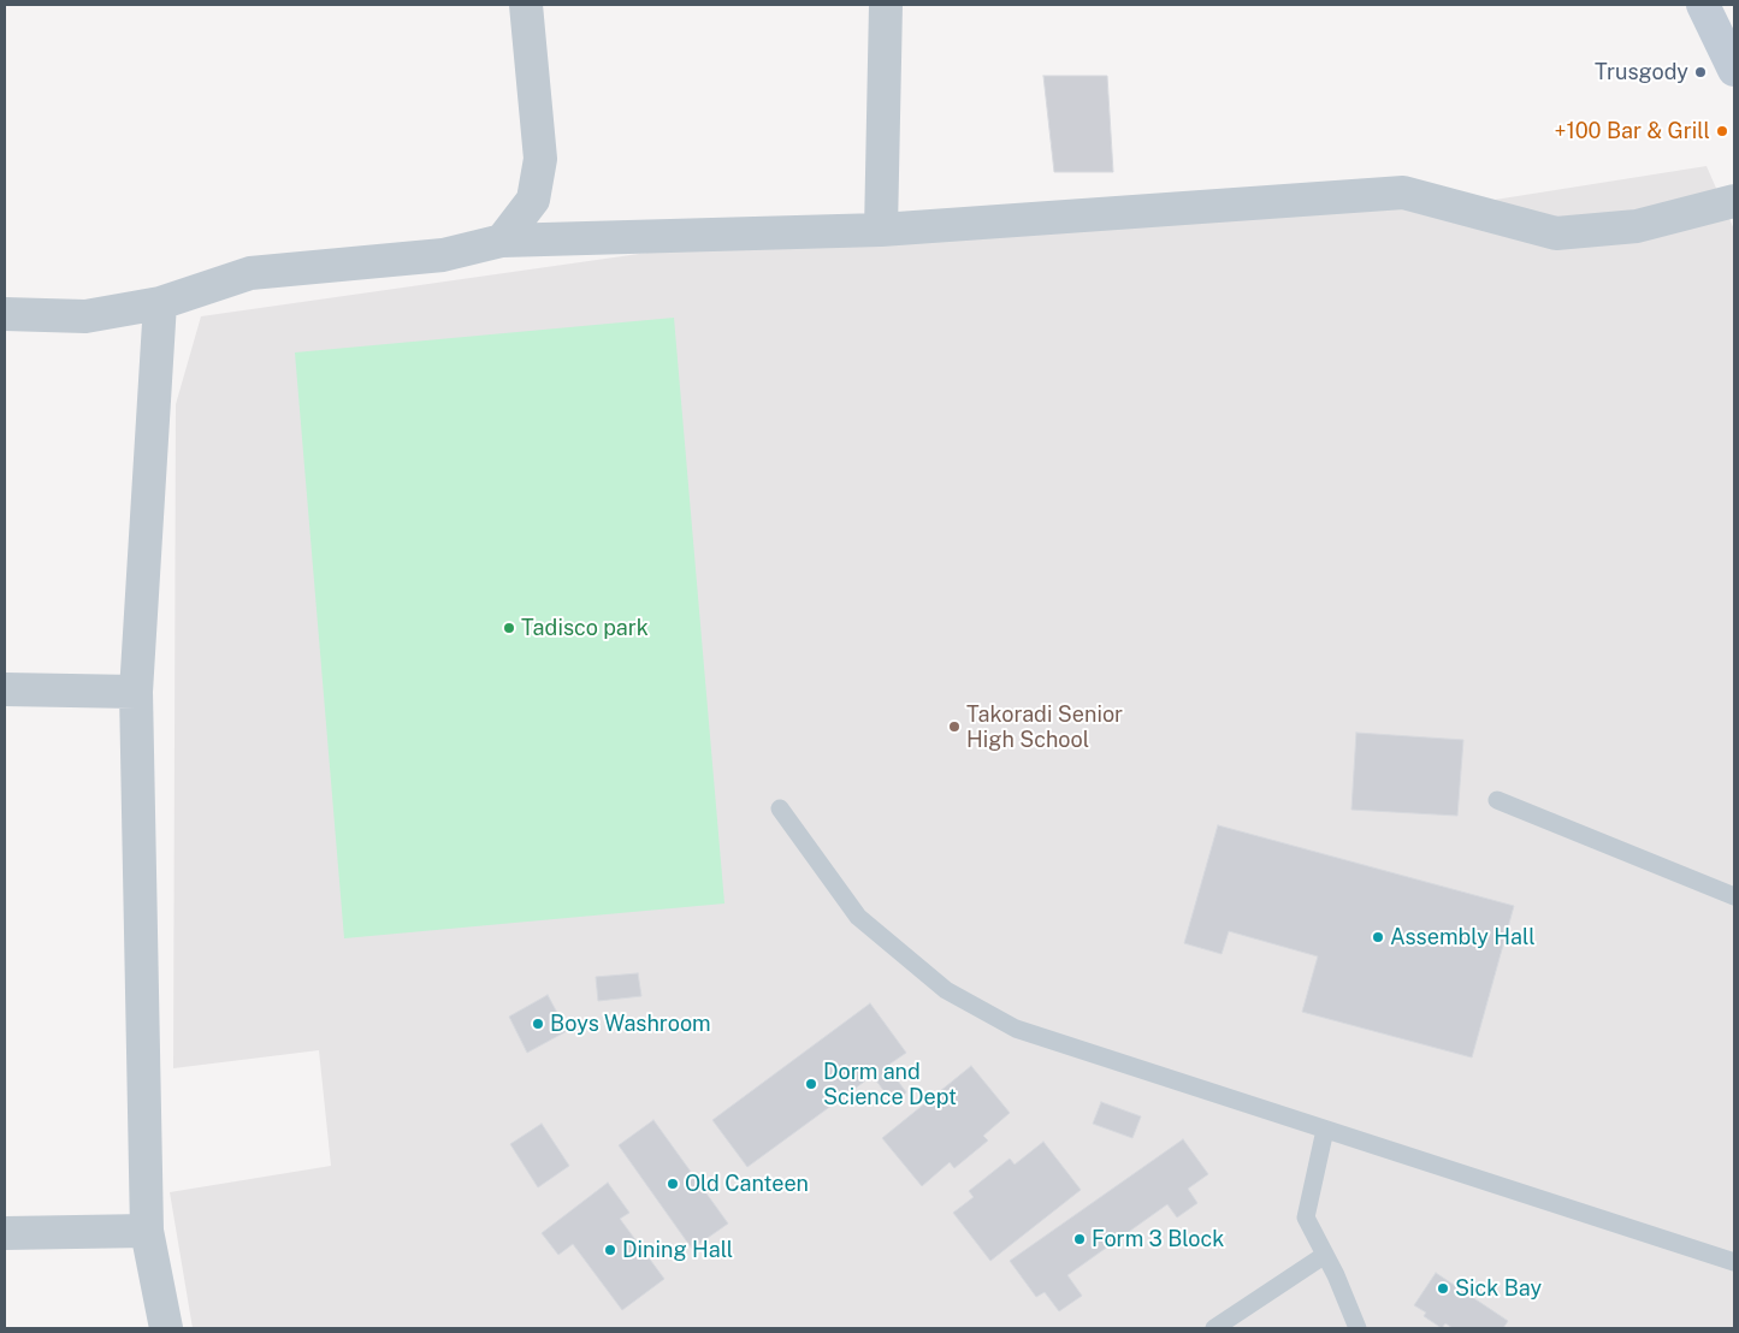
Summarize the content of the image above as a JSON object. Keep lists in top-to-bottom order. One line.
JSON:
{"places":["Trusgody","+100 Bar & Grill","Tadisco park","Takoradi Senior High School","Assembly Hall","Boys Washroom","Dorm and Science Dept","Old Canteen","Form 3 Block","Dining Hall","Sick Bay"]}
